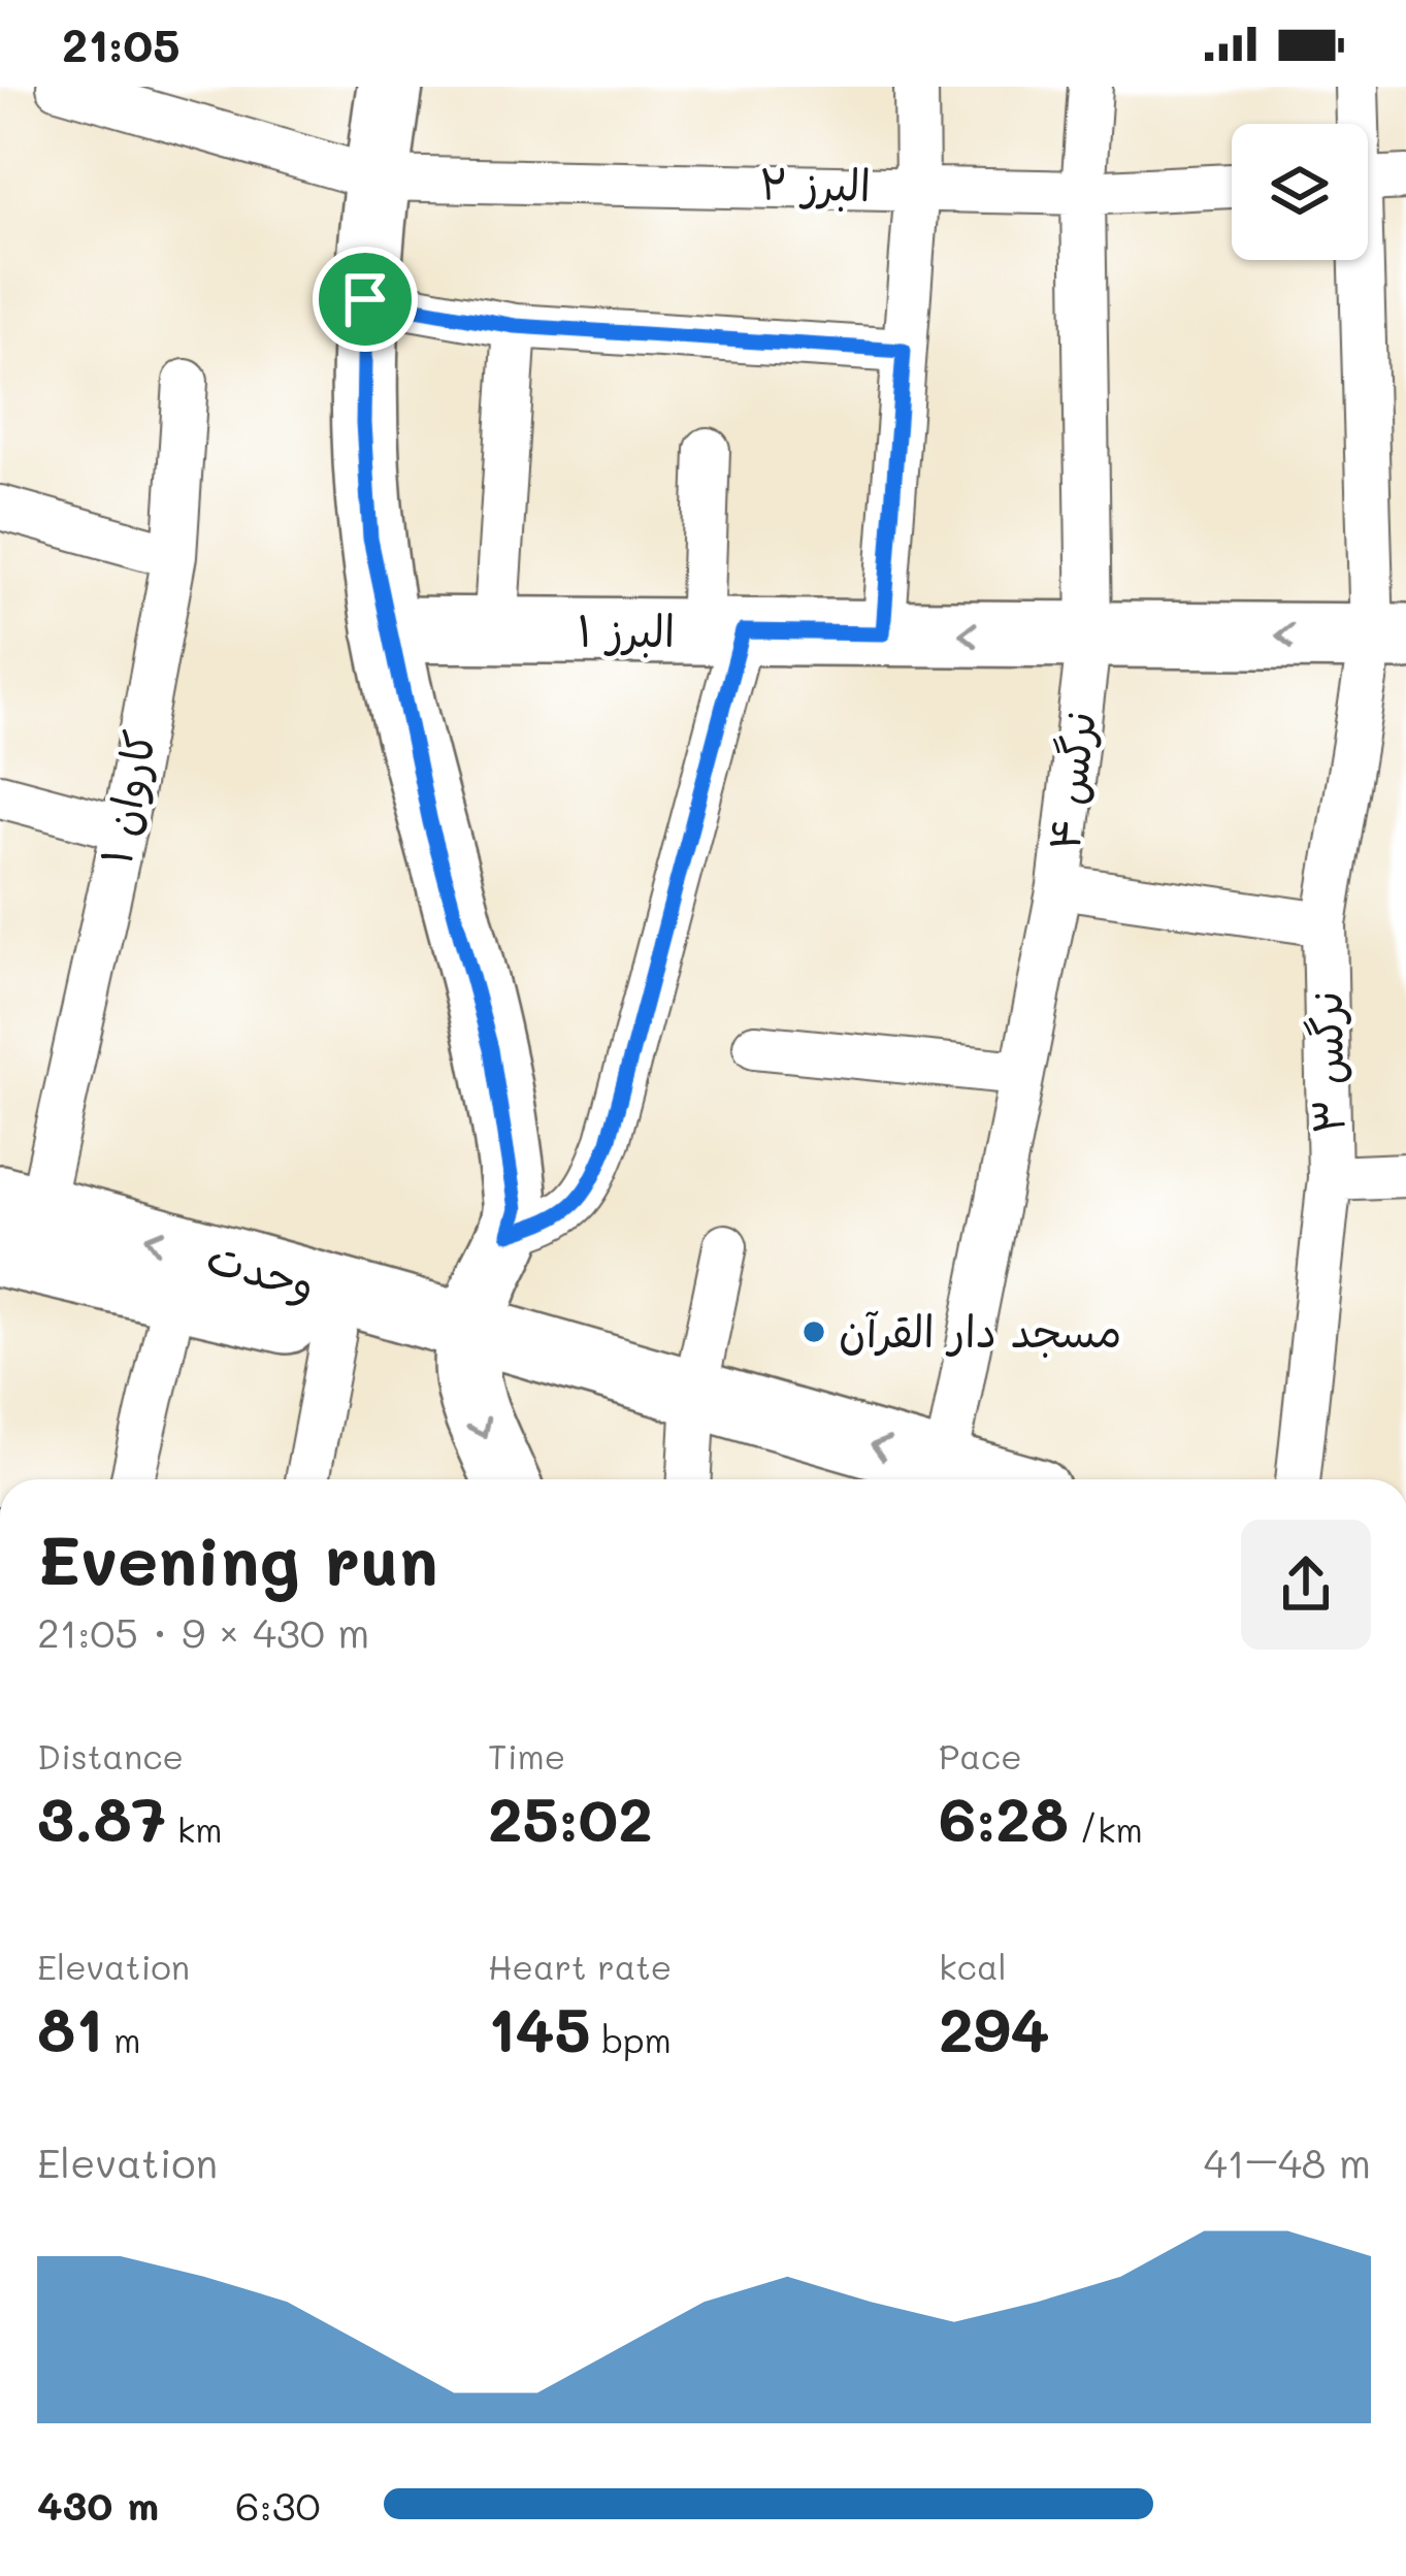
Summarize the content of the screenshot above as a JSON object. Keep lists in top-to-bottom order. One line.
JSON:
{"streets":{"street":["البرز ۲","البرز ۱","نرگس ۴","کاروان ۱","نرگس ۳","وحدت"]},"crossings":[["البرز ۲","نرگس ۴"],["البرز ۱","نرگس ۴"],["البرز ۱","نرگس ۳"],["نرگس ۴","وحدت"],["کاروان ۱","وحدت"]],"places":["مسجد دار القرآن"],"page":{"status":"21:05","heading":["Evening run","21:05 · 9 × 430 m"],"stats":[["Distance","3.87 km"],["Time","25:02"],["Pace","6:28 /km"],["Elevation","81 m"],["Heart rate","145 bpm"],["kcal","294"]],"chart":["Elevation","41–48 m"],"list":[{"name":"430 m","note":"6:30"}]}}
